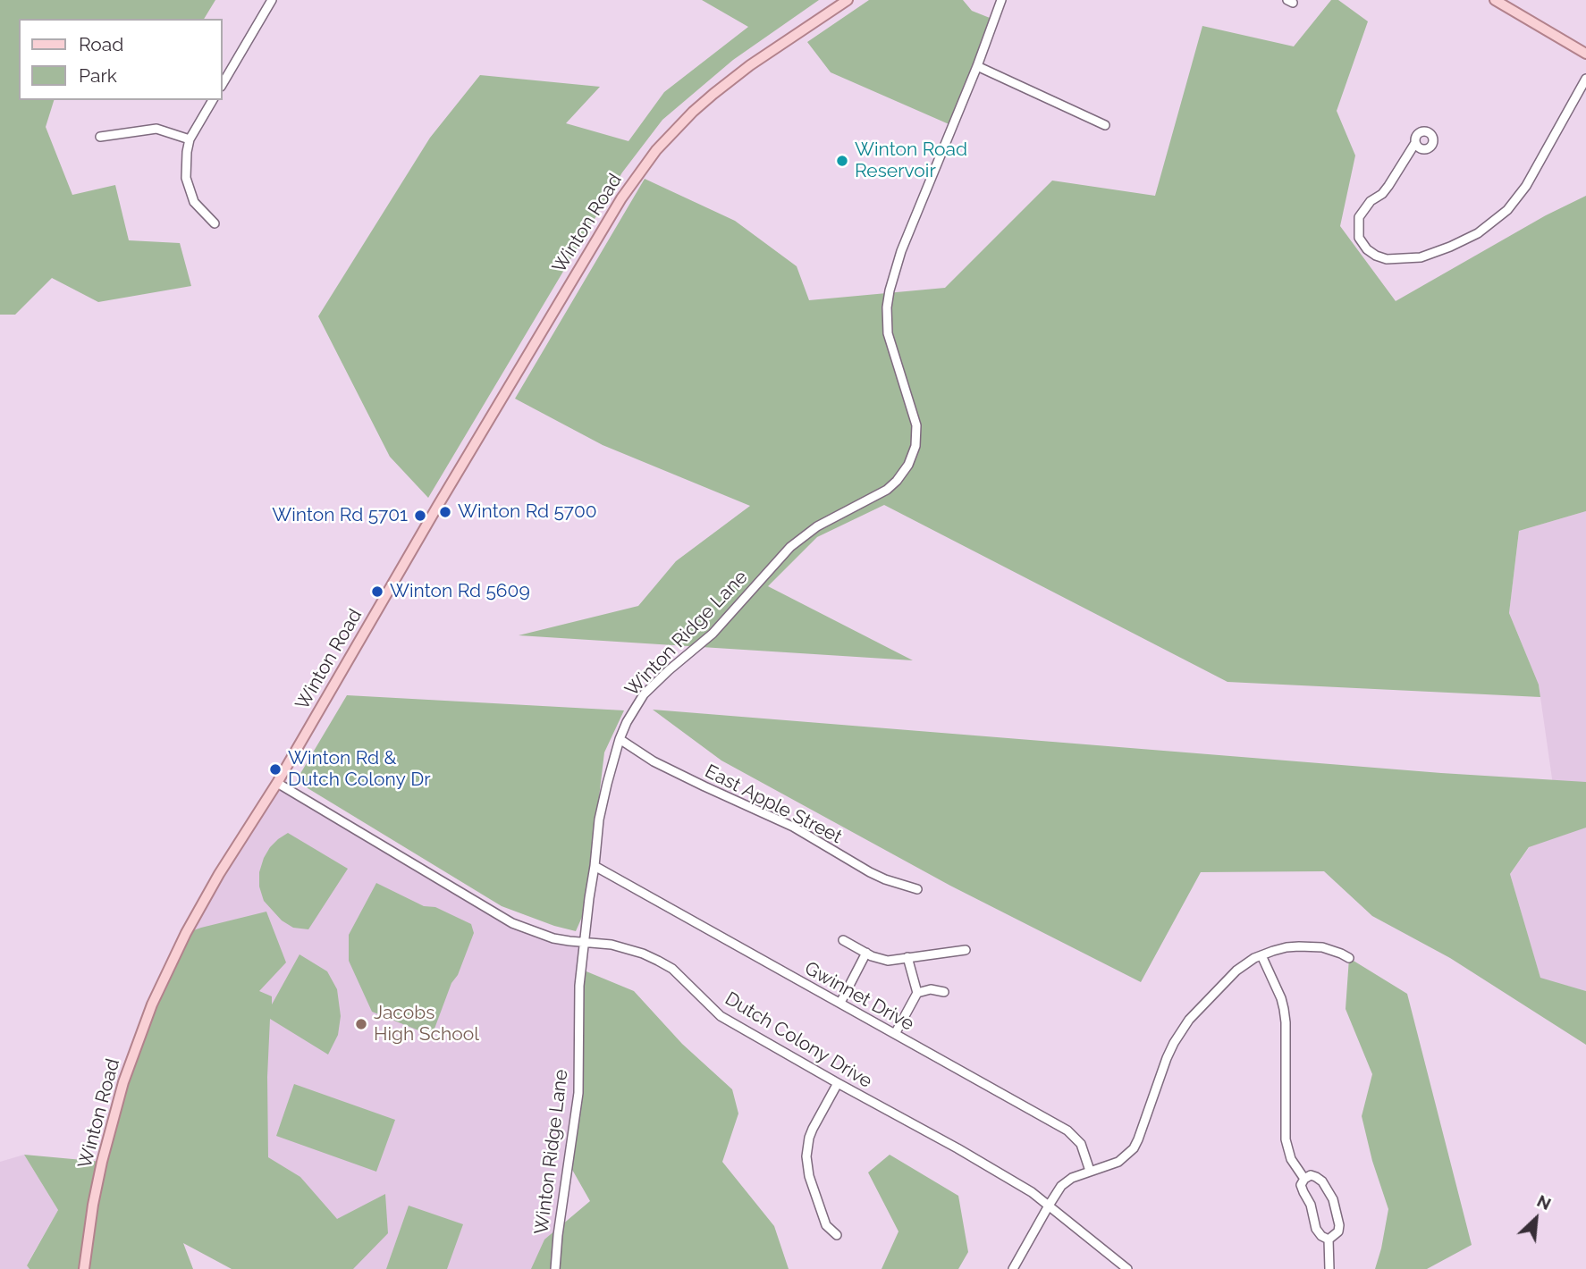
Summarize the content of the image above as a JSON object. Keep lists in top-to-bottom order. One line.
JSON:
{"streets":{"main road":["Winton Road"],"street":["Winton Ridge Lane","East Apple Street","Gwinnet Drive","Dutch Colony Drive"]},"crossings":[["Winton Road","Dutch Colony Drive"],["Winton Ridge Lane","East Apple Street"],["Winton Ridge Lane","Gwinnet Drive"],["Winton Ridge Lane","Dutch Colony Drive"]],"places":["Winton Road Reservoir","Winton Rd 5700","Winton Rd 5701","Winton Rd 5609","Winton Rd & Dutch Colony Dr","Jacobs High School"],"legend":["Road","Park"],"north":"top right"}
